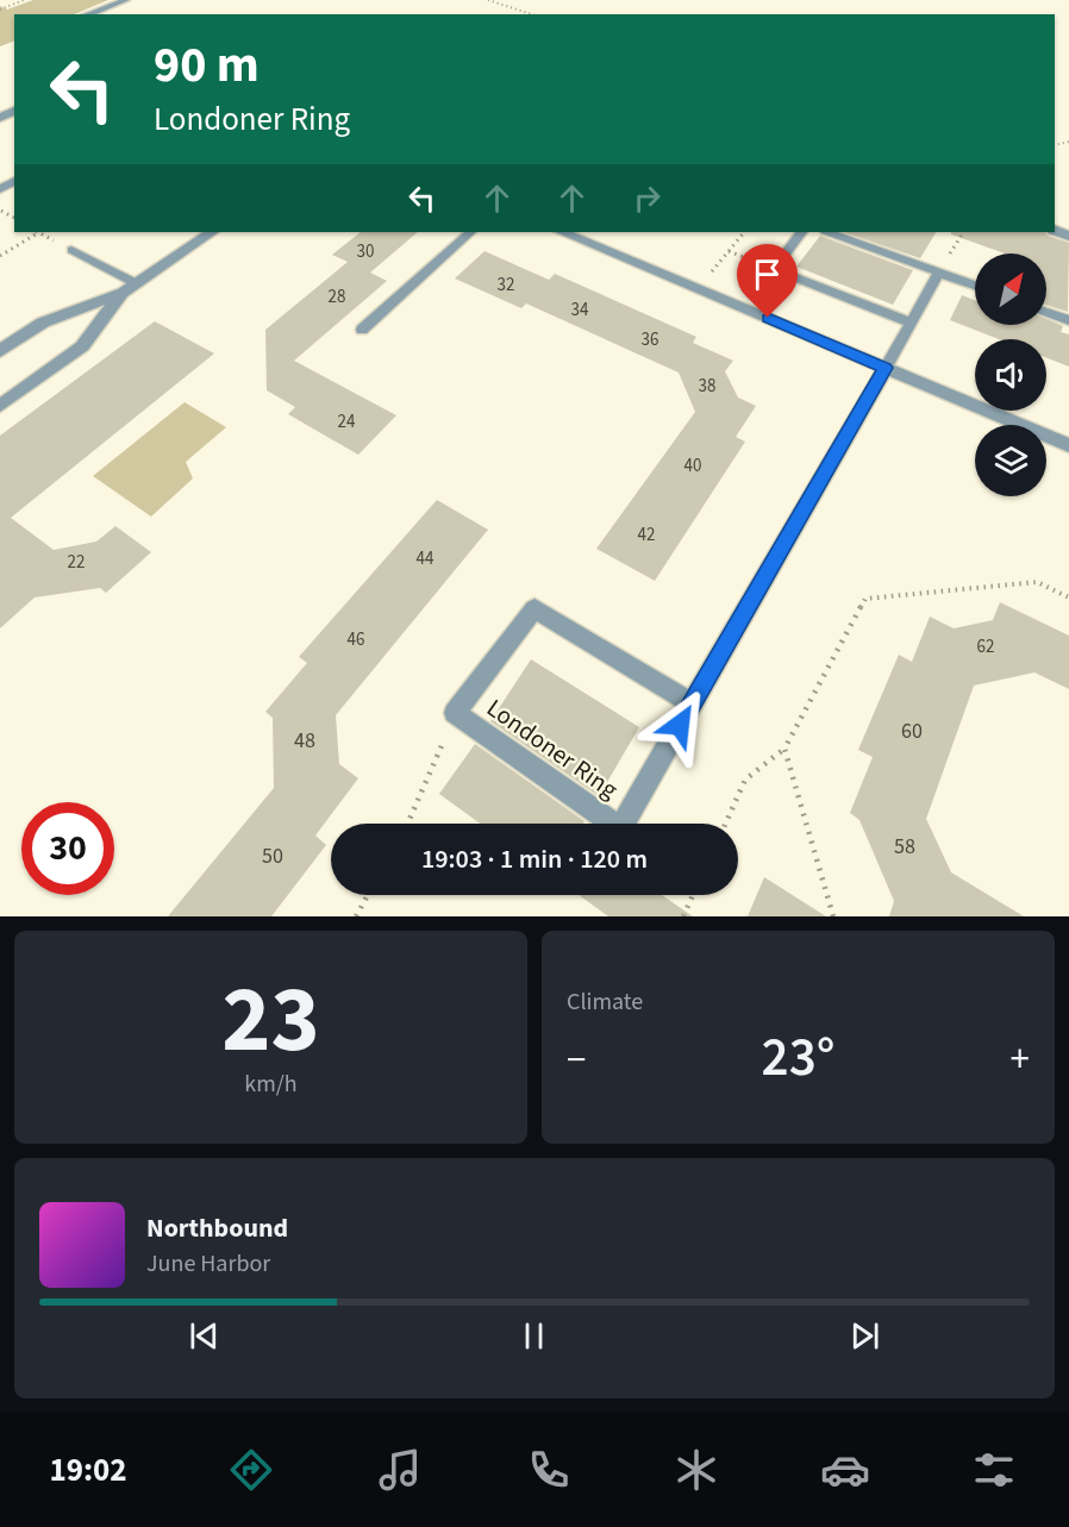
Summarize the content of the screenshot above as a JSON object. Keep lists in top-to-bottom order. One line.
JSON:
{"streets":{"street":["Londoner Ring"]},"house_numbers":["30","32","28","34","36","38","24","40","42","44","22","46","62","60","48","58","50"],"north":"top right","page":{"turn":["90 m","Londoner Ring"],"limit":"30","trip":"19:03 · 1 min · 120 m","tile":[["23","km/h"],"Climate"],"heat":["−","23°","+"],"song":["Northbound","June Harbor"],"tabs":"19:02"}}
